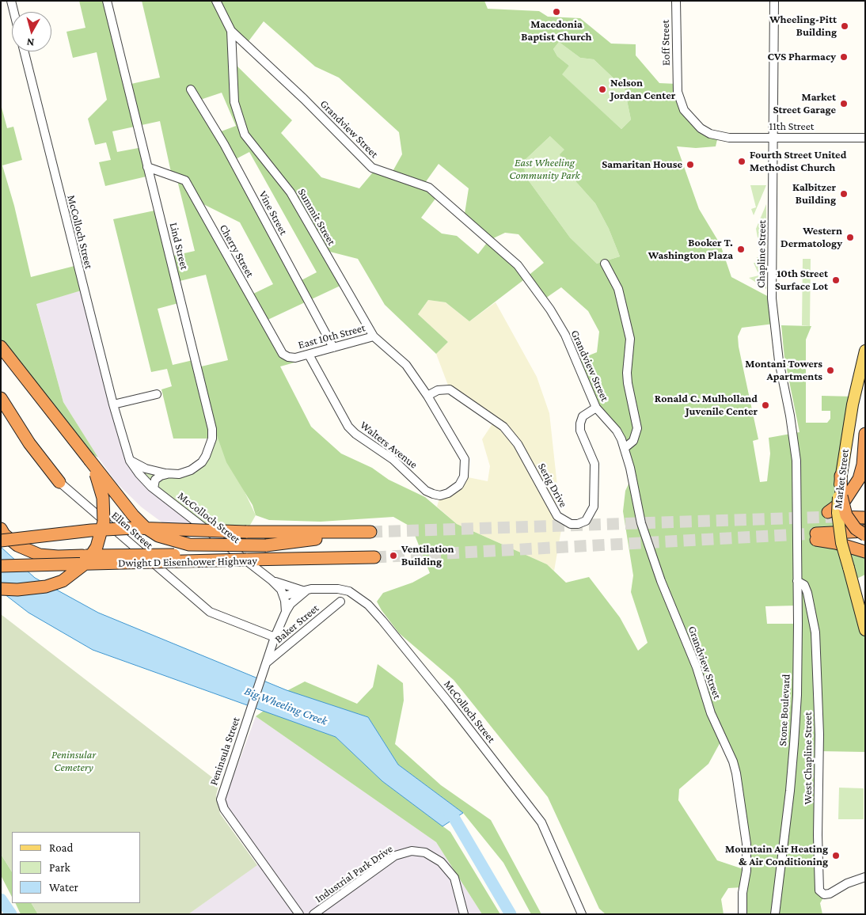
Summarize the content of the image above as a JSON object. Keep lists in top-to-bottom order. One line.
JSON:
{"streets":{"highway":["Dwight D Eisenhower Highway"],"main road":["Market Street"],"street":["Eoff Street","11th Street","Grandview Street","Vine Street","Summit Street","McColloch Street","Lind Street","Cherry Street","Chapline Street","East 10th Street","Walters Avenue","Serig Drive","Ellen Street","Baker Street","Stone Boulevard","Peninsula Street","West Chapline Street","Industrial Park Drive"]},"crossings":[["Eoff Street","11th Street"],["11th Street","Chapline Street"],["Grandview Street","Summit Street"],["Grandview Street","Serig Drive"],["Vine Street","East 10th Street"],["Summit Street","East 10th Street"],["Summit Street","Walters Avenue"],["Summit Street","Serig Drive"],["McColloch Street","Lind Street"],["Lind Street","Cherry Street"],["Cherry Street","East 10th Street"],["Chapline Street","Stone Boulevard"],["East 10th Street","Walters Avenue"],["Walters Avenue","Serig Drive"],["Ellen Street","Peninsula Street"],["Baker Street","Peninsula Street"],["Stone Boulevard","West Chapline Street"]],"water":["Big Wheeling Creek"],"parks":["East Wheeling Community Park","Peninsular Cemetery"],"places":["Macedonia Baptist Church","Wheeling-Pitt Building","CVS Pharmacy","Nelson Jordan Center","Market Street Garage","Fourth Street United Methodist Church","Samaritan House","Kalbitzer Building","Western Dermatology","Booker T. Washington Plaza","10th Street Surface Lot","Montani Towers Apartments","Ronald C. Mulholland Juvenile Center","Ventilation Building","Mountain Air Heating & Air Conditioning"],"legend":["Road","Park","Water"],"north":"bottom"}
